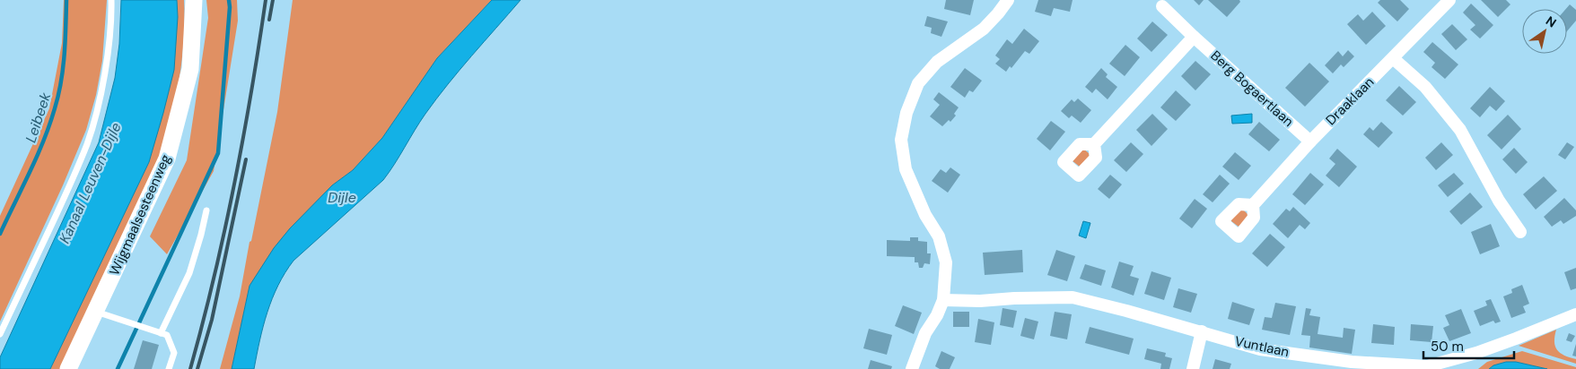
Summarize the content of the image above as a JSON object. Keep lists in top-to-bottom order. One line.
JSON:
{"streets":{"street":["Berg Bogaertlaan","Draaklaan","Wijgmaalsesteenweg","Vuntlaan"]},"crossings":[["Berg Bogaertlaan","Draaklaan"]],"water":["Leibeek","Kanaal Leuven-Dijle","Dijle"],"scale_bar":"50 m","north":"top right"}
